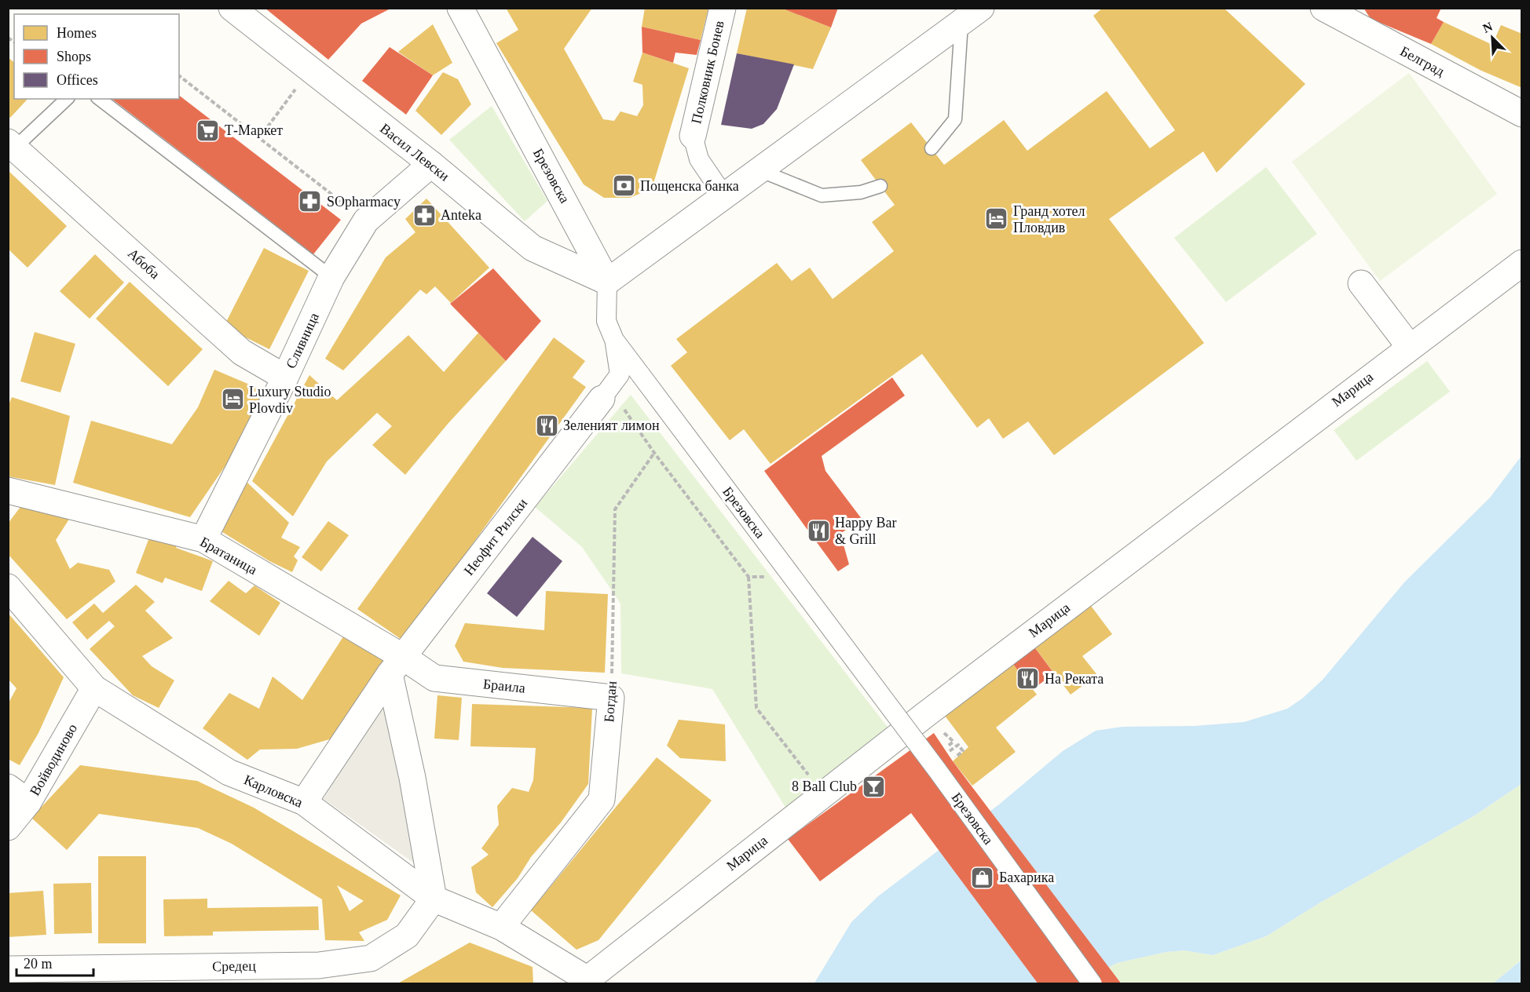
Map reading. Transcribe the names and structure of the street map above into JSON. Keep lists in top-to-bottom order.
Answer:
{
  "streets": {
    "street": [
      "Белград",
      "Полковник Бонев",
      "Васил Левски",
      "Брезовска",
      "Абоба",
      "Сливница",
      "Марица",
      "Неофит Рилски",
      "Братаница",
      "Браила",
      "Богдан",
      "Войводиново",
      "Карловска",
      "Средец"
    ]
  },
  "crossings": [
    ["Васил Левски", "Брезовска"],
    ["Васил Левски", "Сливница"],
    ["Абоба", "Сливница"],
    ["Сливница", "Братаница"],
    ["Марица", "Карловска"],
    ["Неофит Рилски", "Братаница"],
    ["Неофит Рилски", "Браила"],
    ["Неофит Рилски", "Карловска"],
    ["Братаница", "Браила"],
    ["Браила", "Богдан"],
    ["Богдан", "Карловска"],
    ["Войводиново", "Карловска"],
    ["Карловска", "Средец"]
  ],
  "places": {
    "supermarket": ["Т-Маркет"],
    "bank": ["Пощенска банка"],
    "pharmacy": ["SOpharmacy", "Anteka"],
    "hotel": ["Гранд хотел Пловдив", "Luxury Studio Plovdiv"],
    "restaurant": ["Зеленият лимон", "Happy Bar & Grill", "На Реката"],
    "bar": ["8 Ball Club"],
    "shop": ["Бахарика"]
  },
  "legend": ["Homes", "Shops", "Offices"],
  "scale_bar": "20 m",
  "north": "top left"
}
